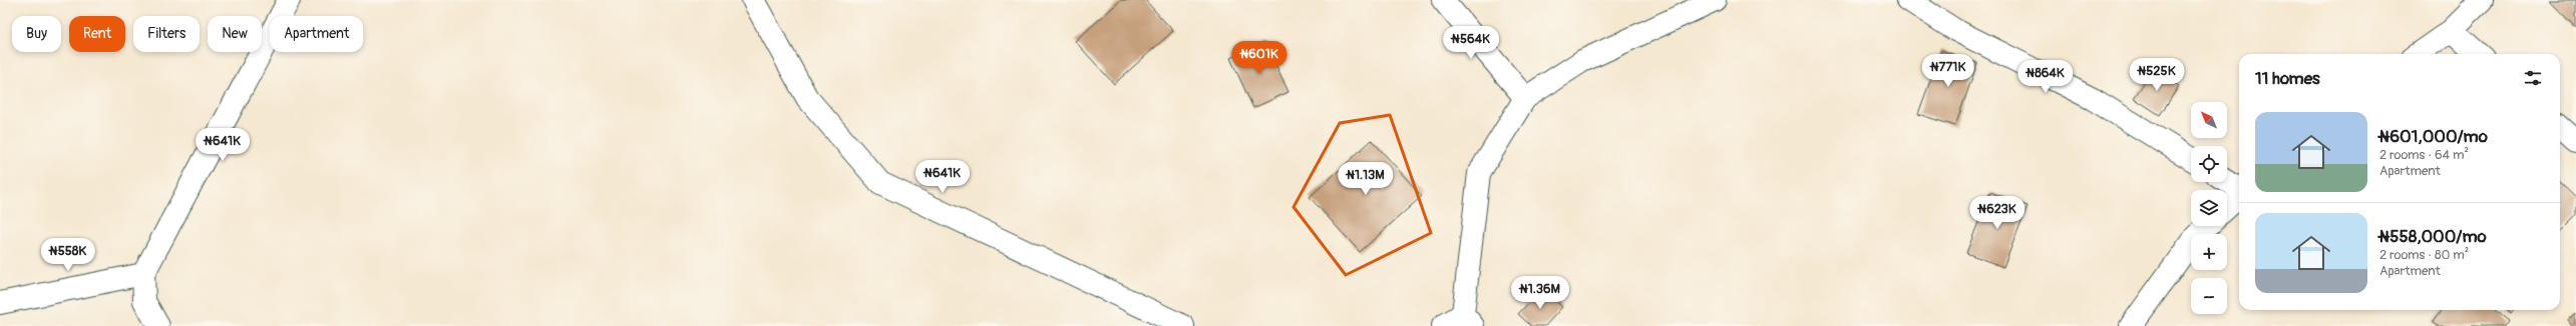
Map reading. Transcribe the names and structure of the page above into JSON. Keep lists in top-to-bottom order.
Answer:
{
  "north": "top left",
  "page": {
    "chip": [
      "Buy",
      "Rent",
      "Filters",
      "New",
      "Apartment"
    ],
    "price": [
      "₦564K",
      "₦601K",
      "₦771K",
      "₦525K",
      "₦864K",
      "₦641K",
      "₦641K",
      "₦1.13M",
      "₦623K",
      "₦558K",
      "₦1.36M"
    ],
    "heading": "11 homes",
    "map_buttons": ["+", "−"],
    "list": [
      {
        "name": "₦601,000/mo",
        "note": "2 rooms · 64 m² · Apartment"
      },
      {
        "name": "₦558,000/mo",
        "note": "2 rooms · 80 m² · Apartment"
      }
    ]
  }
}
